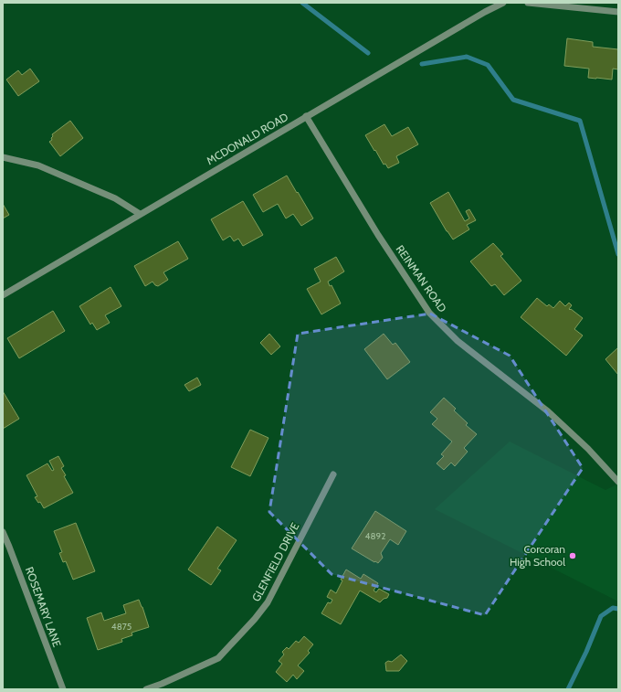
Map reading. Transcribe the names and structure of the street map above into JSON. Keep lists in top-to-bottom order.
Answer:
{
  "streets": {
    "street": [
      "MCDONALD ROAD",
      "REINMAN ROAD",
      "GLENFIELD DRIVE",
      "ROSEMARY LANE"
    ]
  },
  "crossings": [
    ["MCDONALD ROAD", "REINMAN ROAD"]
  ],
  "places": ["Corcoran High School"],
  "house_numbers": ["4892", "4875"]
}
